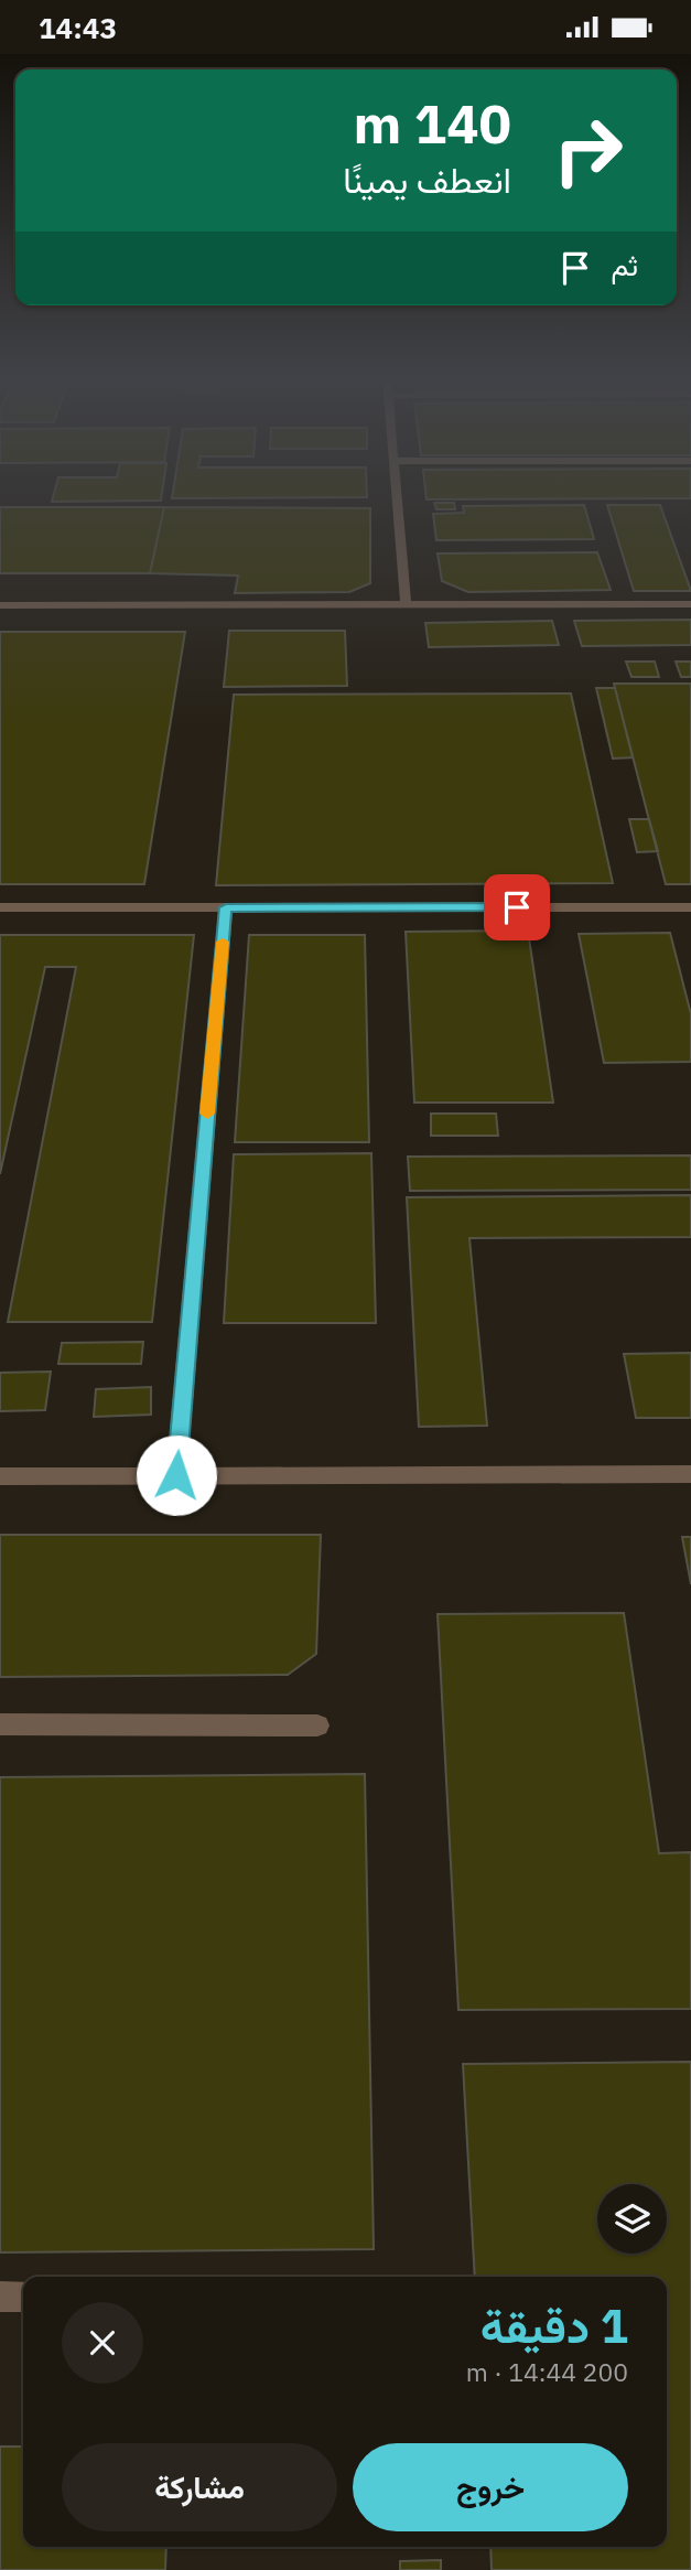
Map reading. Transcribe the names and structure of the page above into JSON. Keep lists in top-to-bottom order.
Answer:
{
  "page": {
    "status": "14:43",
    "turn": ["140 m", "انعطف يمينًا"],
    "then": "ثم",
    "heading": ["1 دقيقة", "200 m · 14:44"],
    "buttons": ["خروج", "مشاركة"]
  }
}
